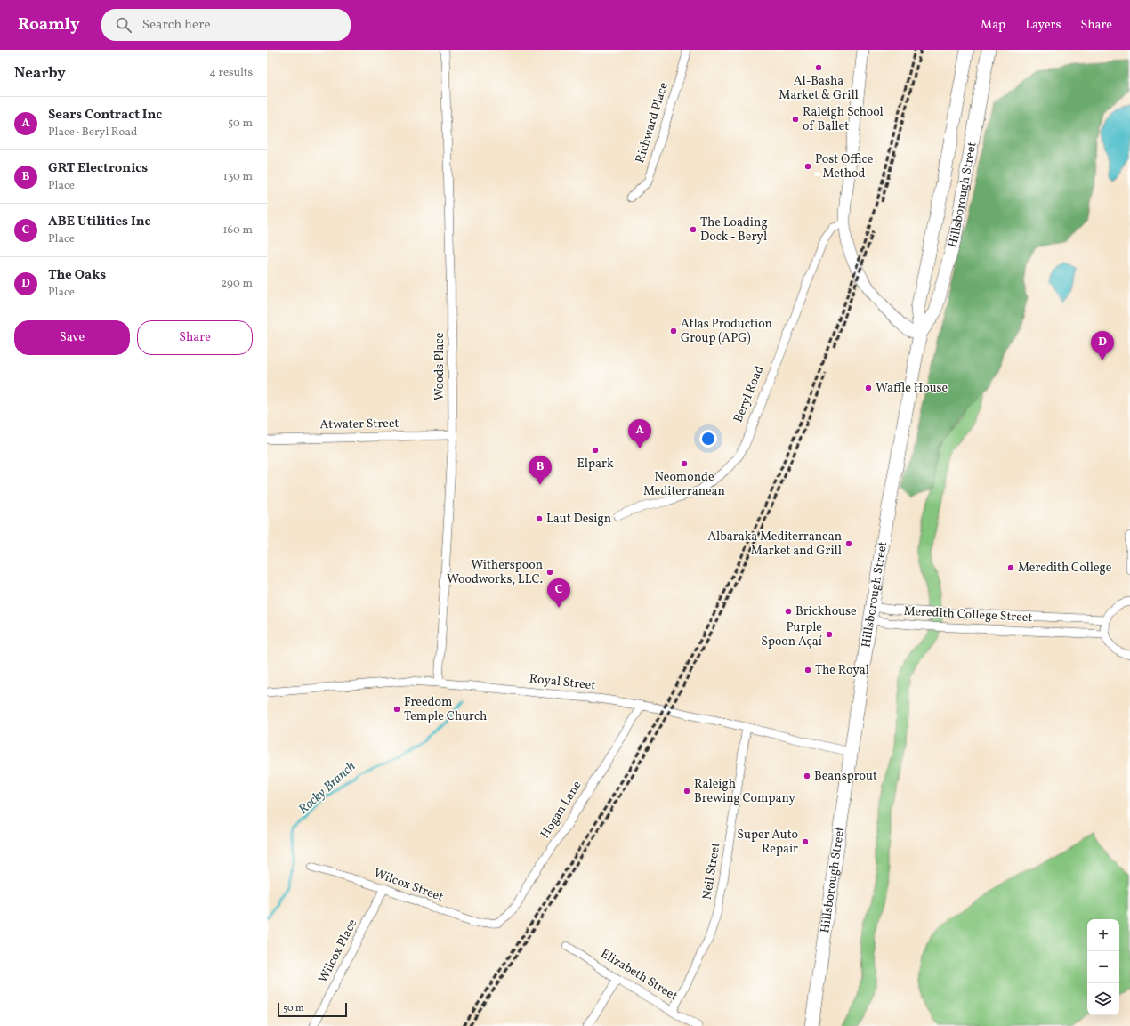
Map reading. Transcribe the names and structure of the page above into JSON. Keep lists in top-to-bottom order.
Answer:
{
  "streets": {
    "main road": ["Hillsborough Street"],
    "street": [
      "Richward Place",
      "Woods Place",
      "Beryl Road",
      "Atwater Street",
      "Meredith College Street",
      "Royal Street",
      "Hogan Lane",
      "Neil Street",
      "Wilcox Street",
      "Wilcox Place",
      "Elizabeth Street"
    ]
  },
  "crossings": [
    ["Hillsborough Street", "Meredith College Street"],
    ["Hillsborough Street", "Royal Street"],
    ["Woods Place", "Atwater Street"],
    ["Woods Place", "Royal Street"],
    ["Royal Street", "Hogan Lane"],
    ["Royal Street", "Neil Street"],
    ["Hogan Lane", "Wilcox Street"],
    ["Neil Street", "Elizabeth Street"],
    ["Wilcox Street", "Wilcox Place"]
  ],
  "water": ["Rocky Branch"],
  "places": [
    "Al-Basha Market & Grill",
    "Raleigh School of Ballet",
    "Post Office - Method",
    "The Loading Dock - Beryl",
    "Atlas Production Group (APG)",
    "Waffle House",
    "Elpark",
    "Neomonde Mediterranean",
    "Laut Design",
    "Albaraka Mediterranean Market and Grill",
    "Meredith College",
    "Witherspoon Woodworks, LLC.",
    "Brickhouse",
    "Purple Spoon Açaí",
    "The Royal",
    "Freedom Temple Church",
    "Beansprout",
    "Raleigh Brewing Company",
    "Super Auto Repair"
  ],
  "scale_bar": "50 m",
  "page": {
    "header": "Roamly",
    "search": "Search here",
    "nav": ["Map", "Layers", "Share"],
    "heading": ["Nearby", "4 results"],
    "list": [
      {
        "mark": "A",
        "name": "Sears Contract Inc",
        "note": "Place · Beryl Road",
        "value": "50 m"
      },
      {
        "mark": "B",
        "name": "GRT Electronics",
        "note": "Place",
        "value": "130 m"
      },
      {
        "mark": "C",
        "name": "ABE Utilities Inc",
        "note": "Place",
        "value": "160 m"
      },
      {
        "mark": "D",
        "name": "The Oaks",
        "note": "Place",
        "value": "290 m"
      }
    ],
    "buttons": ["Save", "Share"],
    "pins": [
      "D",
      "A",
      "B",
      "C"
    ],
    "map_buttons": ["+", "−"],
    "scale": "50 m"
  }
}
